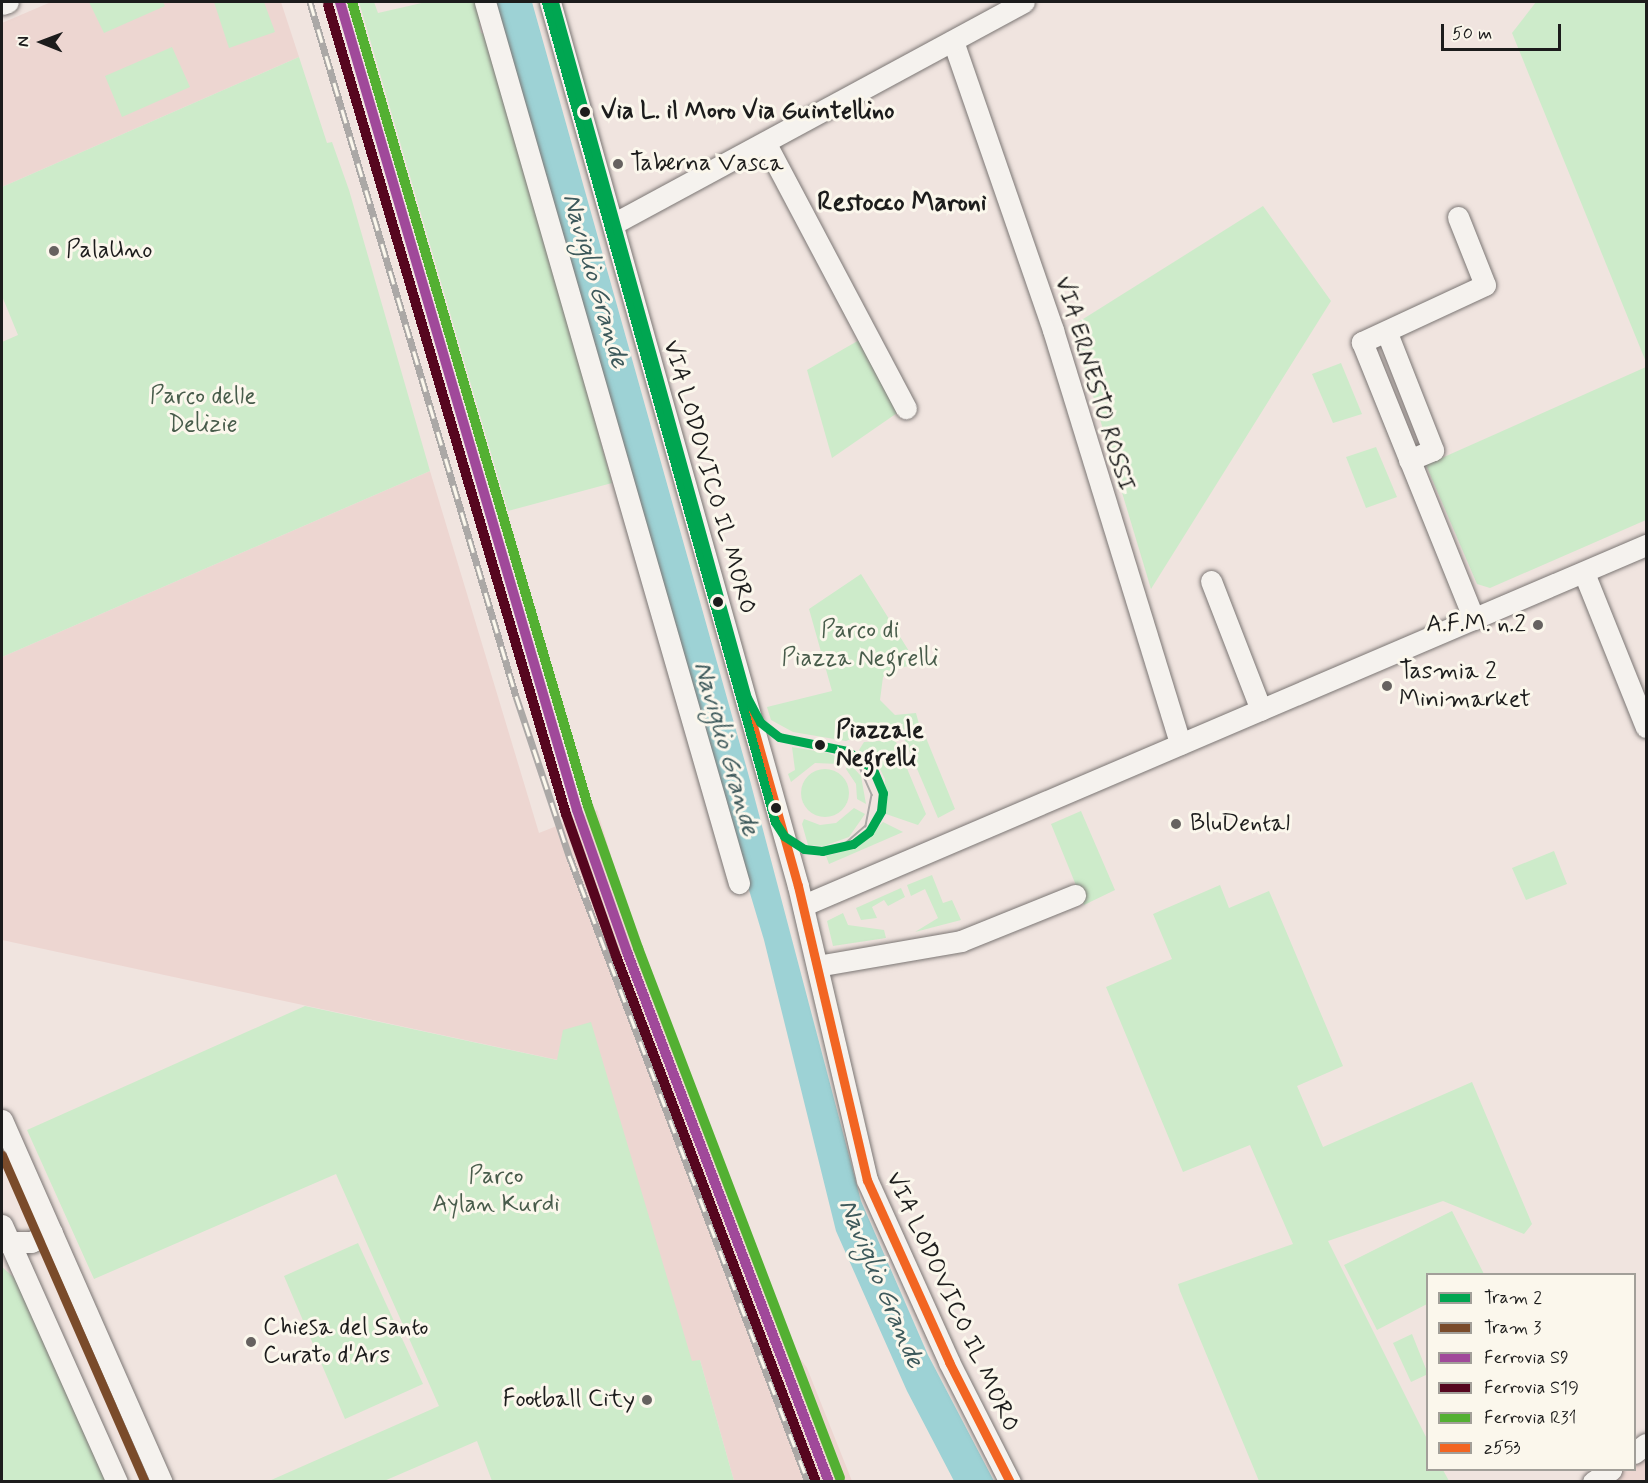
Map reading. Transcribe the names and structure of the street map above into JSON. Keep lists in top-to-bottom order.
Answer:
{
  "streets": {
    "street": ["VIA ERNESTO ROSSI", "VIA LODOVICO IL MORO"]
  },
  "districts": ["Restocco Maroni"],
  "water": ["Naviglio Grande"],
  "parks": ["Parco delle Delizie", "Parco di Piazza Negrelli", "Parco Aylan Kurdi"],
  "places": [
    "Via L. il Moro Via Guintellino",
    "Taberna Vasca",
    "PalaUno",
    "A.F.M. n.2",
    "Tasmia 2 Minimarket",
    "Piazzale Negrelli",
    "BluDental",
    "Chiesa del Santo Curato d'Ars",
    "Football City"
  ],
  "lines": [
    "tram line 2",
    "rail line S9",
    "rail line R31",
    "transit line z553",
    "rail line S19",
    "tram line 3"
  ],
  "legend": [
    "Tram 2",
    "Tram 3",
    "Ferrovia S9",
    "Ferrovia S19",
    "Ferrovia R31",
    "z553"
  ],
  "scale_bar": "50 m",
  "north": "left"
}
